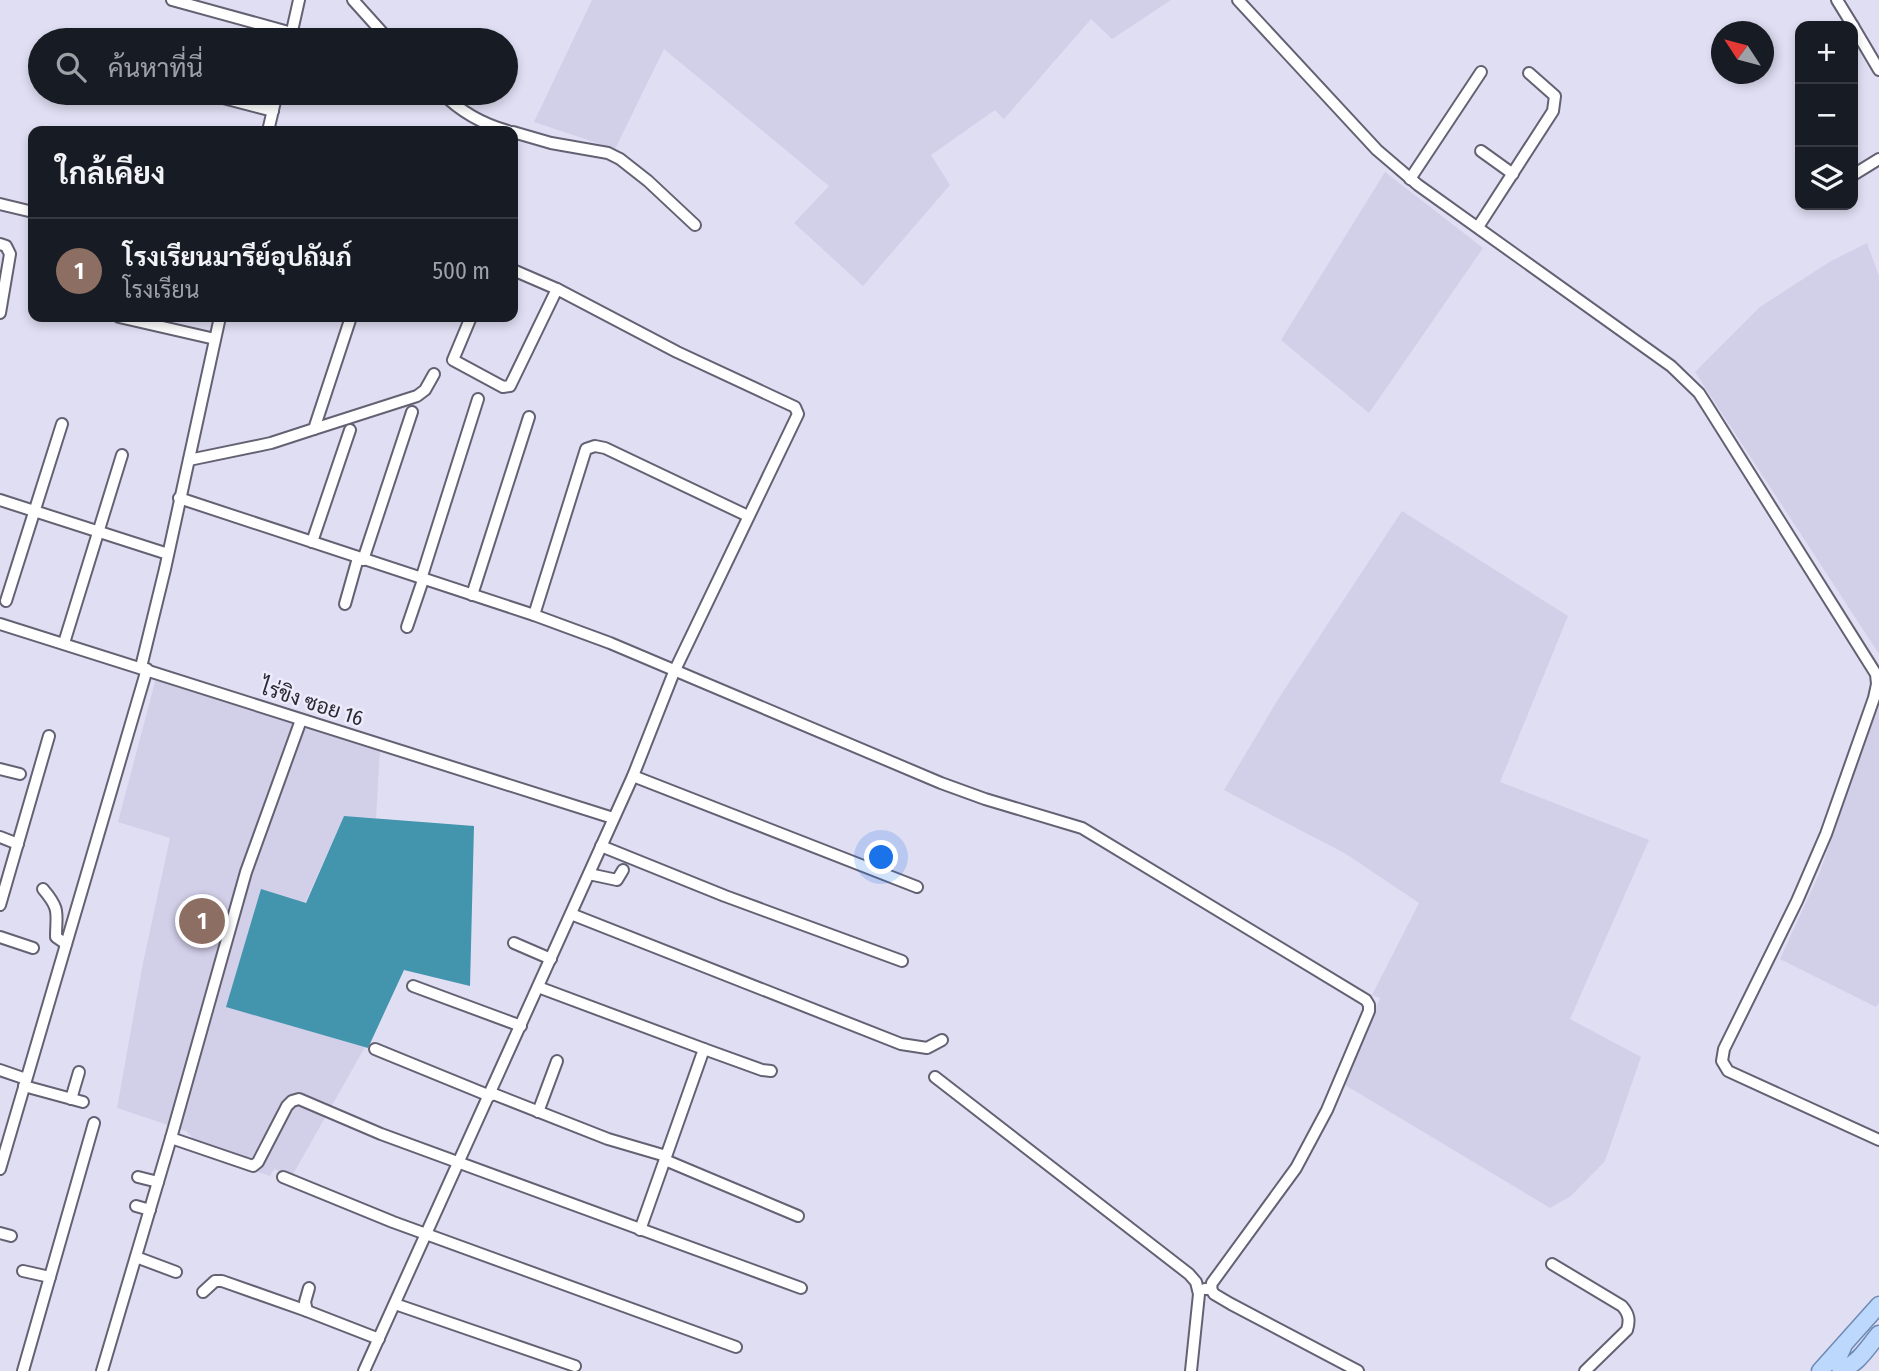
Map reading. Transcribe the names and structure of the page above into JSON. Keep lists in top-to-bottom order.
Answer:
{
  "streets": {
    "street": ["ไร่ขิง ซอย 16"]
  },
  "north": "top left",
  "page": {
    "map_buttons": ["+", "−"],
    "search": "ค้นหาที่นี่",
    "heading": "ใกล้เคียง",
    "list": [
      {
        "mark": "1",
        "name": "โรงเรียนมารีย์อุปถัมภ์",
        "note": "โรงเรียน",
        "value": "500 m"
      }
    ],
    "pins": "1"
  }
}
